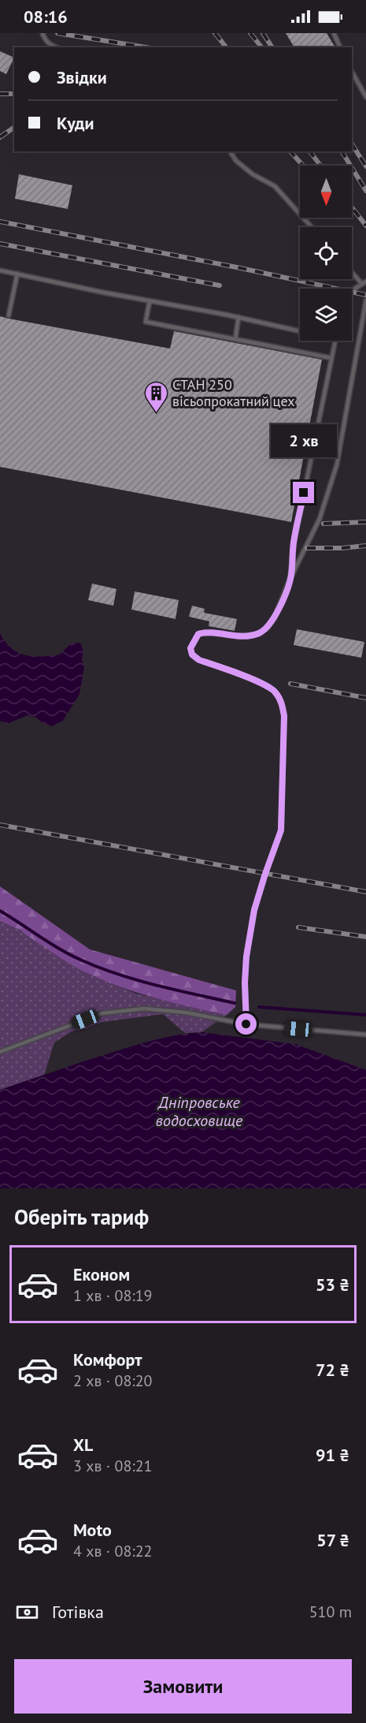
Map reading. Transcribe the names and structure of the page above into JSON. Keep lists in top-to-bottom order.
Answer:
{
  "water": ["Дніпровське водосховище"],
  "places": {
    "building": ["СТАН 250 вісьопрокатний цех"]
  },
  "north": "bottom",
  "page": {
    "status": "08:16",
    "banner": ["Звідки", "Куди"],
    "bubble": "2 хв",
    "heading": "Оберіть тариф",
    "list": [
      {
        "name": "Економ",
        "note": "1 хв · 08:19",
        "value": "53 ₴"
      },
      {
        "name": "Комфорт",
        "note": "2 хв · 08:20",
        "value": "72 ₴"
      },
      {
        "name": "XL",
        "note": "3 хв · 08:21",
        "value": "91 ₴"
      },
      {
        "name": "Moto",
        "note": "4 хв · 08:22",
        "value": "57 ₴"
      }
    ],
    "pay": ["Готівка", "510 m"],
    "buttons": "Замовити"
  }
}
